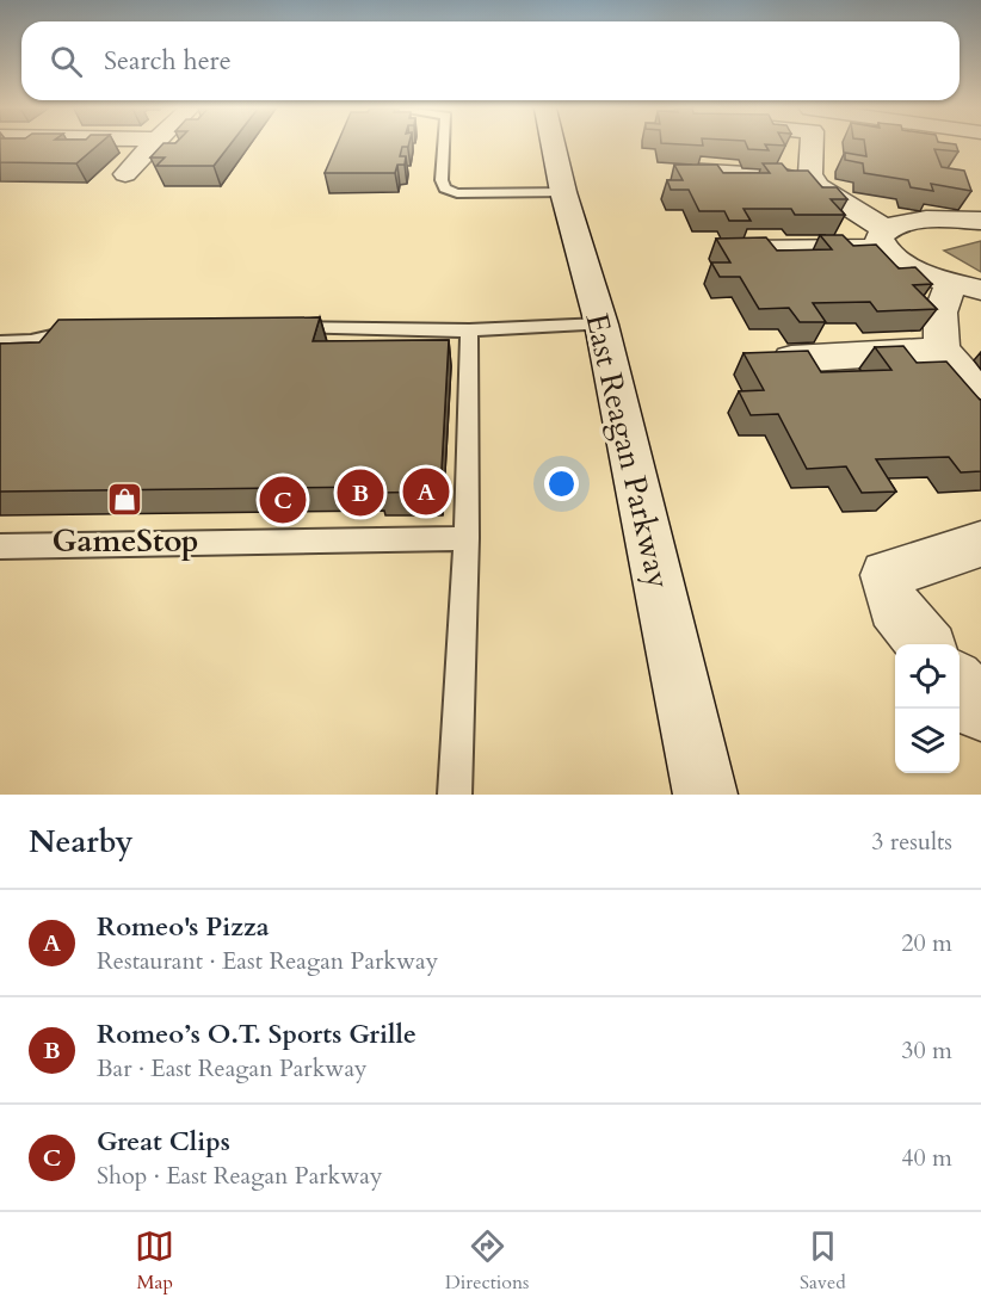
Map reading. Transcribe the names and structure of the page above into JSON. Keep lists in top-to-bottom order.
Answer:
{
  "streets": {
    "street": ["East Reagan Parkway"]
  },
  "places": {
    "shop": ["GameStop"]
  },
  "page": {
    "search": "Search here",
    "pins": ["A", "B", "C"],
    "heading": ["Nearby", "3 results"],
    "list": [
      {
        "mark": "A",
        "name": "Romeo's Pizza",
        "note": "Restaurant · East Reagan Parkway",
        "value": "20 m"
      },
      {
        "mark": "B",
        "name": "Romeo’s O.T. Sports Grille",
        "note": "Bar · East Reagan Parkway",
        "value": "30 m"
      },
      {
        "mark": "C",
        "name": "Great Clips",
        "note": "Shop · East Reagan Parkway",
        "value": "40 m"
      }
    ],
    "nav": ["Map", "Directions", "Saved"]
  }
}
